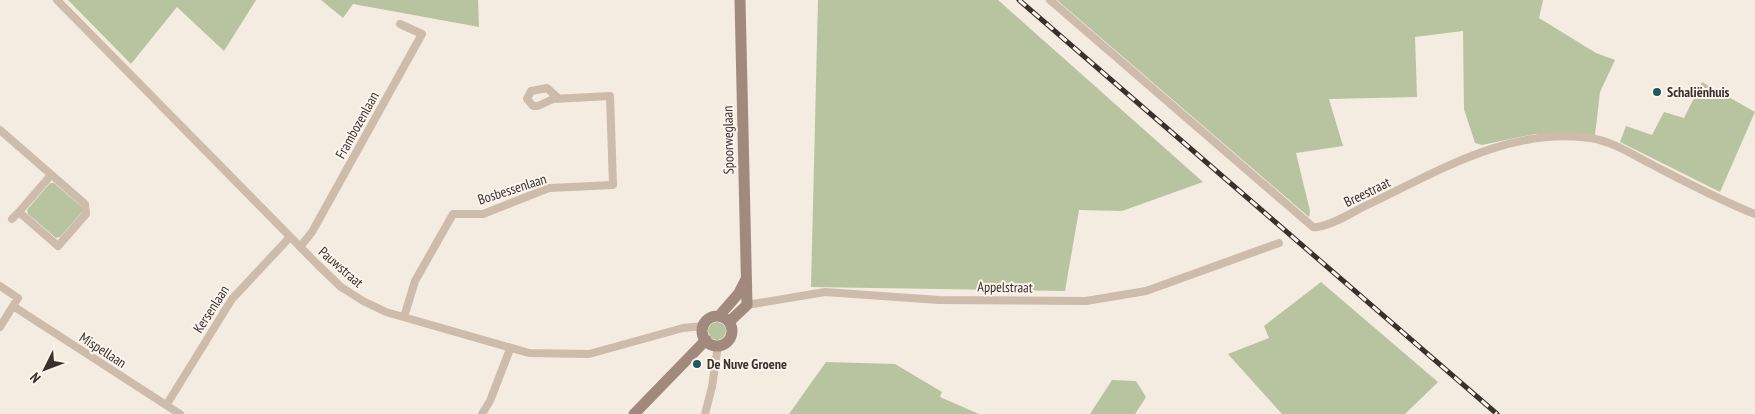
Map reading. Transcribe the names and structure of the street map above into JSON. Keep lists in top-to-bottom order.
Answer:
{
  "streets": {
    "street": [
      "Frambozenlaan",
      "Spoorweglaan",
      "Bosbessenlaan",
      "Breestraat",
      "Pauwstraat",
      "Appelstraat",
      "Kersenlaan",
      "Mispellaan"
    ]
  },
  "crossings": [
    ["Frambozenlaan", "Pauwstraat"],
    ["Spoorweglaan", "Appelstraat"],
    ["Bosbessenlaan", "Pauwstraat"],
    ["Pauwstraat", "Kersenlaan"],
    ["Kersenlaan", "Mispellaan"]
  ],
  "places": ["Schaliënhuis", "De Nuve Groene"],
  "north": "bottom left"
}
